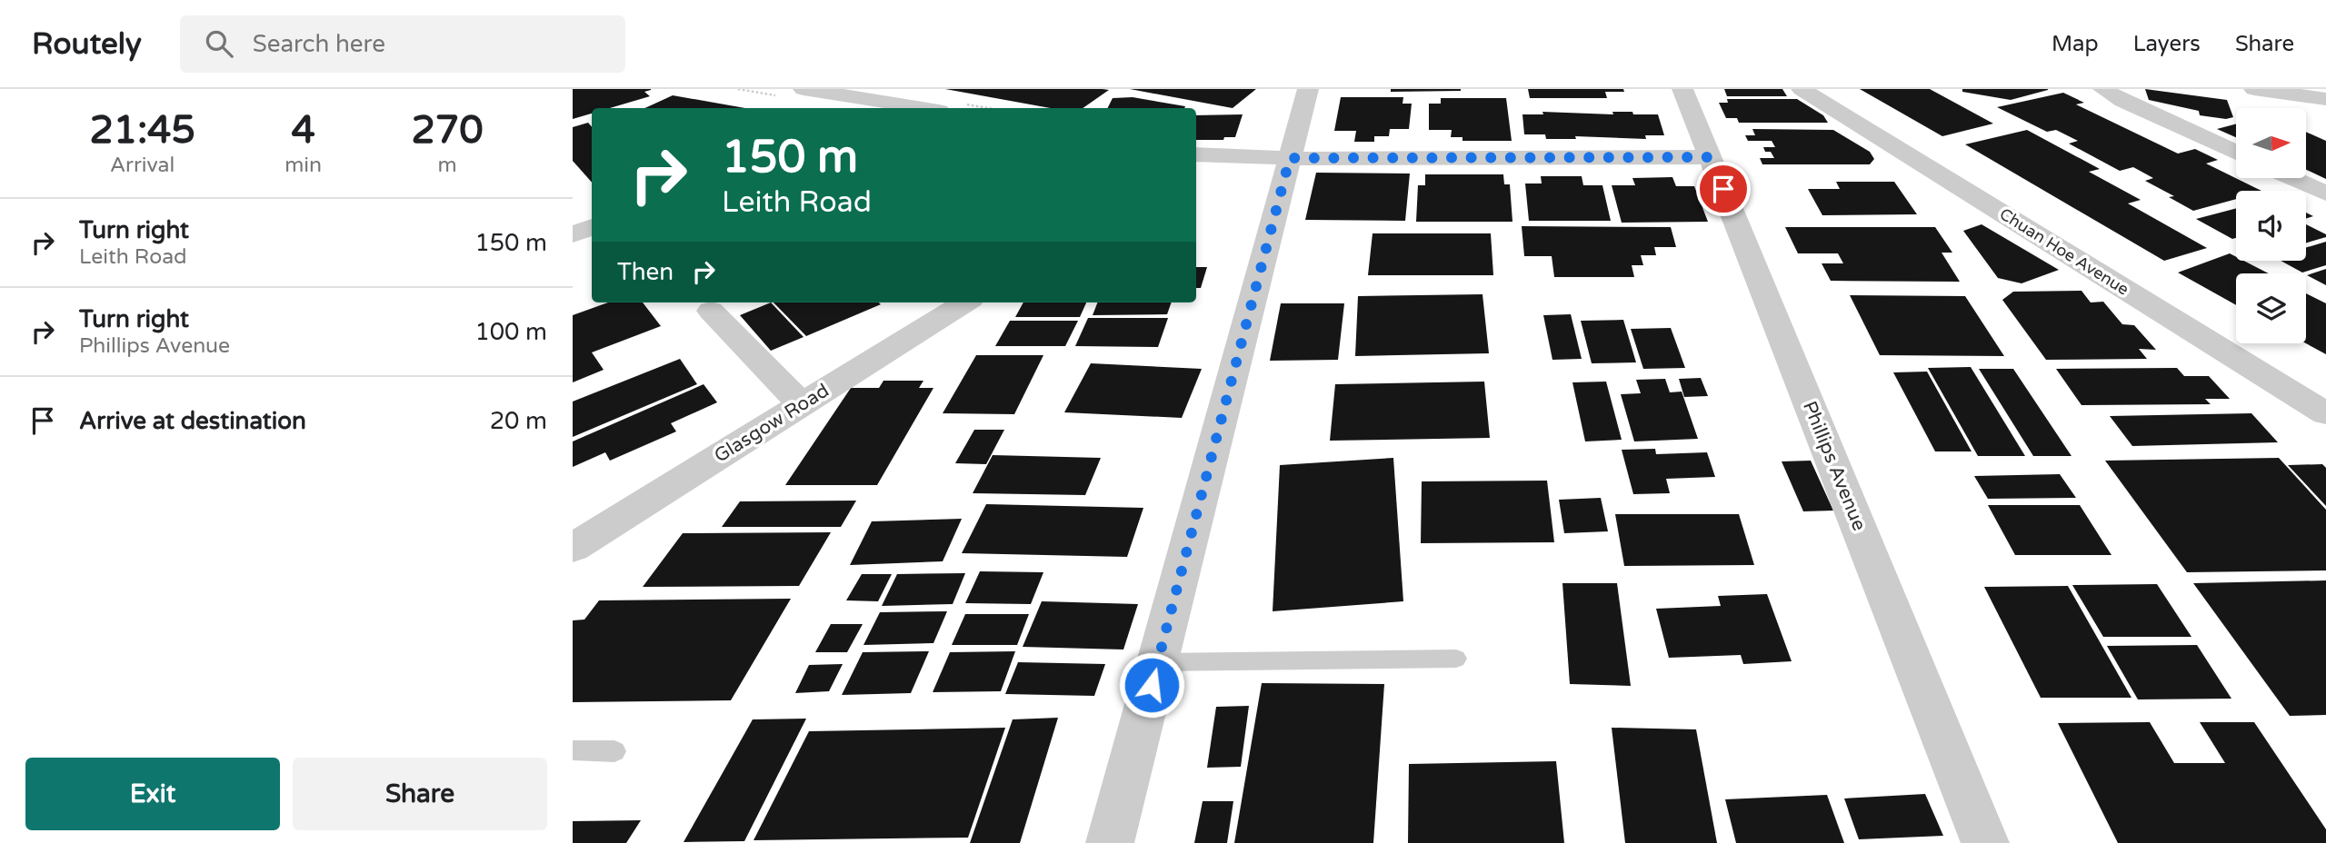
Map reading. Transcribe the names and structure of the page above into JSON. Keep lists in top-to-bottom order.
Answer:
{
  "streets": {
    "street": ["Chuan Hoe Avenue", "Glasgow Road", "Phillips Avenue"]
  },
  "north": "right",
  "page": {
    "header": "Routely",
    "search": "Search here",
    "nav": ["Map", "Layers", "Share"],
    "eta": [
      "21:45",
      "Arrival",
      "4",
      "min",
      "270",
      "m"
    ],
    "turn": ["150 m", "Leith Road"],
    "list": [
      {
        "name": "Turn right",
        "note": "Leith Road",
        "value": "150 m"
      },
      {
        "name": "Turn right",
        "note": "Phillips Avenue",
        "value": "100 m"
      },
      {
        "name": "Arrive at destination",
        "value": "20 m"
      }
    ],
    "then": "Then",
    "buttons": ["Exit", "Share"]
  }
}
